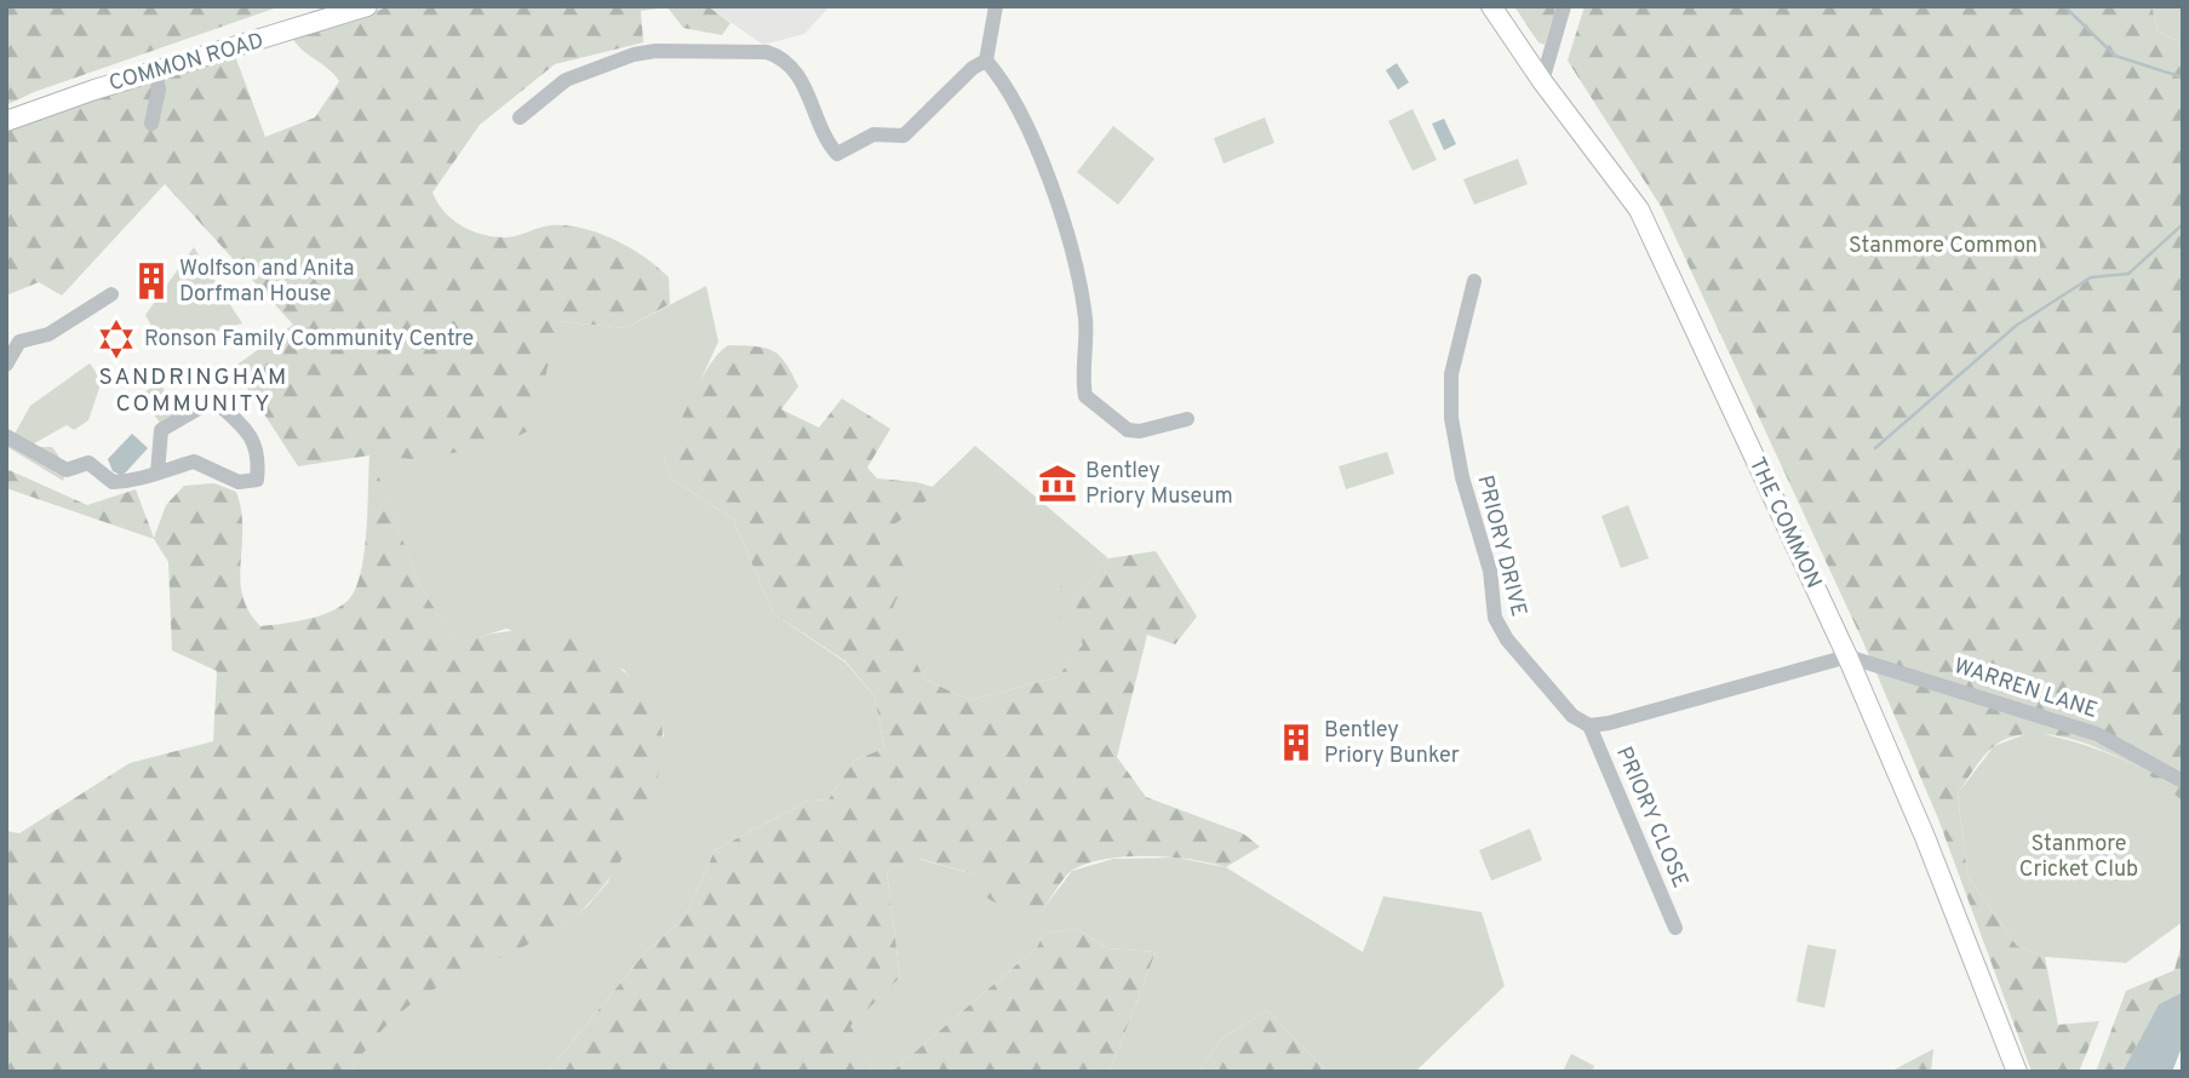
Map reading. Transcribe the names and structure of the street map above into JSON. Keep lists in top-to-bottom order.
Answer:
{
  "streets": {
    "main road": ["COMMON ROAD", "THE COMMON"],
    "street": ["PRIORY DRIVE", "WARREN LANE", "PRIORY CLOSE"]
  },
  "crossings": [
    ["THE COMMON", "WARREN LANE"],
    ["PRIORY DRIVE", "PRIORY CLOSE"]
  ],
  "districts": ["SANDRINGHAM COMMUNITY"],
  "parks": ["Stanmore Common", "Stanmore Cricket Club"],
  "places": {
    "building": ["Wolfson and Anita Dorfman House", "Bentley Priory Bunker"],
    "synagogue": ["Ronson Family Community Centre"],
    "museum": ["Bentley Priory Museum"]
  }
}
